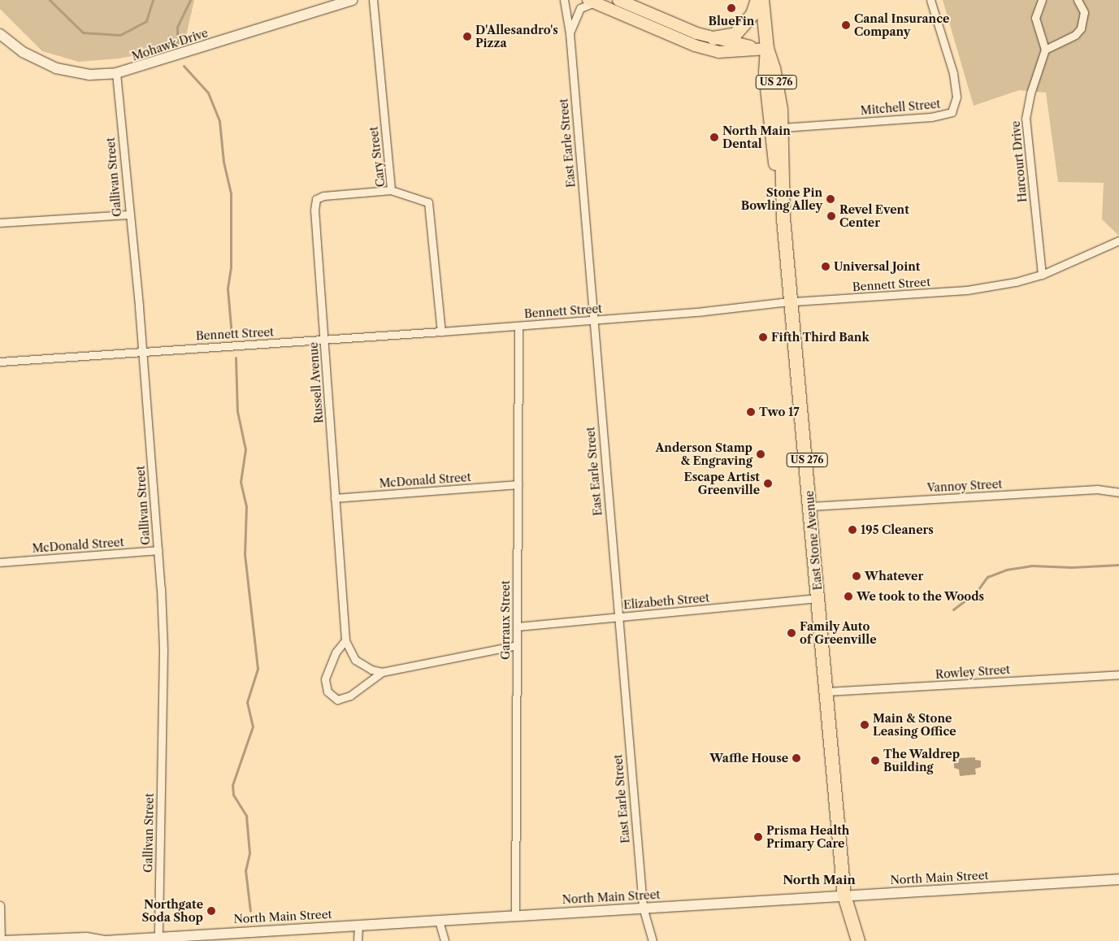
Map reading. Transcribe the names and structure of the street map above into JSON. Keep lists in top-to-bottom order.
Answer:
{
  "streets": {
    "highway": ["US 276", "East Stone Avenue"],
    "street": [
      "Mohawk Drive",
      "Mitchell Street",
      "East Earle Street",
      "Cary Street",
      "Harcourt Drive",
      "Gallivan Street",
      "Bennett Street",
      "Russell Avenue",
      "McDonald Street",
      "Vannoy Street",
      "Elizabeth Street",
      "Garraux Street",
      "Rowley Street",
      "North Main Street"
    ]
  },
  "crossings": [
    ["Mohawk Drive", "Gallivan Street"],
    ["US 276", "East Stone Avenue"],
    ["US 276", "North Main Street"],
    ["Mitchell Street", "East Stone Avenue"],
    ["East Earle Street", "Bennett Street"],
    ["East Earle Street", "Elizabeth Street"],
    ["East Earle Street", "North Main Street"],
    ["Cary Street", "Bennett Street"],
    ["Cary Street", "Russell Avenue"],
    ["Harcourt Drive", "Bennett Street"],
    ["Gallivan Street", "Bennett Street"],
    ["Gallivan Street", "McDonald Street"],
    ["Gallivan Street", "North Main Street"],
    ["Bennett Street", "Russell Avenue"],
    ["Bennett Street", "East Stone Avenue"],
    ["Bennett Street", "Garraux Street"],
    ["Russell Avenue", "McDonald Street"],
    ["McDonald Street", "Garraux Street"],
    ["Vannoy Street", "East Stone Avenue"],
    ["East Stone Avenue", "Elizabeth Street"],
    ["East Stone Avenue", "Rowley Street"],
    ["East Stone Avenue", "North Main Street"],
    ["Elizabeth Street", "Garraux Street"],
    ["Garraux Street", "North Main Street"]
  ],
  "districts": ["North Main"],
  "places": [
    "BlueFin",
    "Canal Insurance Company",
    "D'Allesandro's Pizza",
    "North Main Dental",
    "Stone Pin Bowling Alley",
    "Revel Event Center",
    "Universal Joint",
    "Fifth Third Bank",
    "Two 17",
    "Anderson Stamp & Engraving",
    "Escape Artist Greenville",
    "195 Cleaners",
    "Whatever",
    "We took to the Woods",
    "Family Auto of Greenville",
    "Main & Stone Leasing Office",
    "Waffle House",
    "The Waldrep Building",
    "Prisma Health Primary Care",
    "Northgate Soda Shop"
  ]
}
